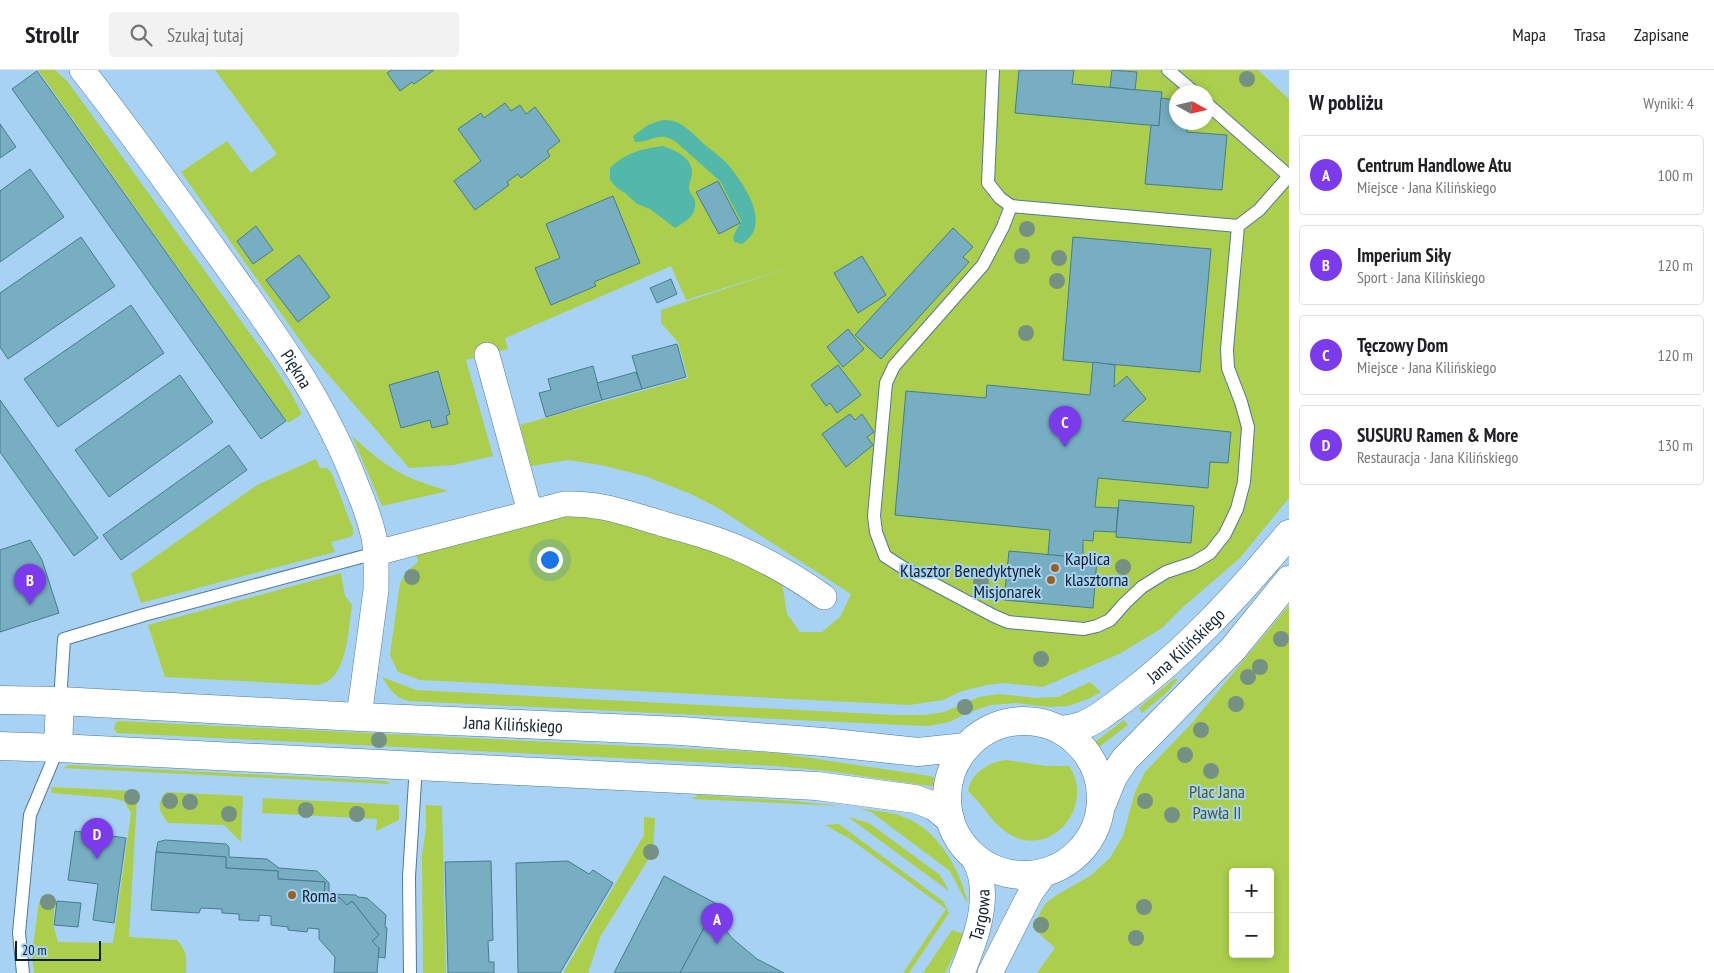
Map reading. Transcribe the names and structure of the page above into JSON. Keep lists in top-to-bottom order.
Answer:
{
  "streets": {
    "street": ["Piękna", "Jana Kilińskiego", "Targowa"]
  },
  "crossings": [
    ["Piękna", "Jana Kilińskiego"],
    ["Jana Kilińskiego", "Targowa"]
  ],
  "parks": ["Plac Jana Pawła II"],
  "places": ["Kaplica klasztorna", "Klasztor Benedyktynek Misjonarek", "Roma"],
  "scale_bar": "20 m",
  "north": "right",
  "page": {
    "header": "Strollr",
    "search": "Szukaj tutaj",
    "nav": ["Mapa", "Trasa", "Zapisane"],
    "heading": ["W pobliżu", "Wyniki: 4"],
    "list": [
      {
        "mark": "A",
        "name": "Centrum Handlowe Atu",
        "note": "Miejsce · Jana Kilińskiego",
        "value": "100 m"
      },
      {
        "mark": "B",
        "name": "Imperium Siły",
        "note": "Sport · Jana Kilińskiego",
        "value": "120 m"
      },
      {
        "mark": "C",
        "name": "Tęczowy Dom",
        "note": "Miejsce · Jana Kilińskiego",
        "value": "120 m"
      },
      {
        "mark": "D",
        "name": "SUSURU Ramen & More",
        "note": "Restauracja · Jana Kilińskiego",
        "value": "130 m"
      }
    ],
    "pins": [
      "C",
      "B",
      "D",
      "A"
    ],
    "map_buttons": ["+", "−"],
    "scale": "20 m"
  }
}
